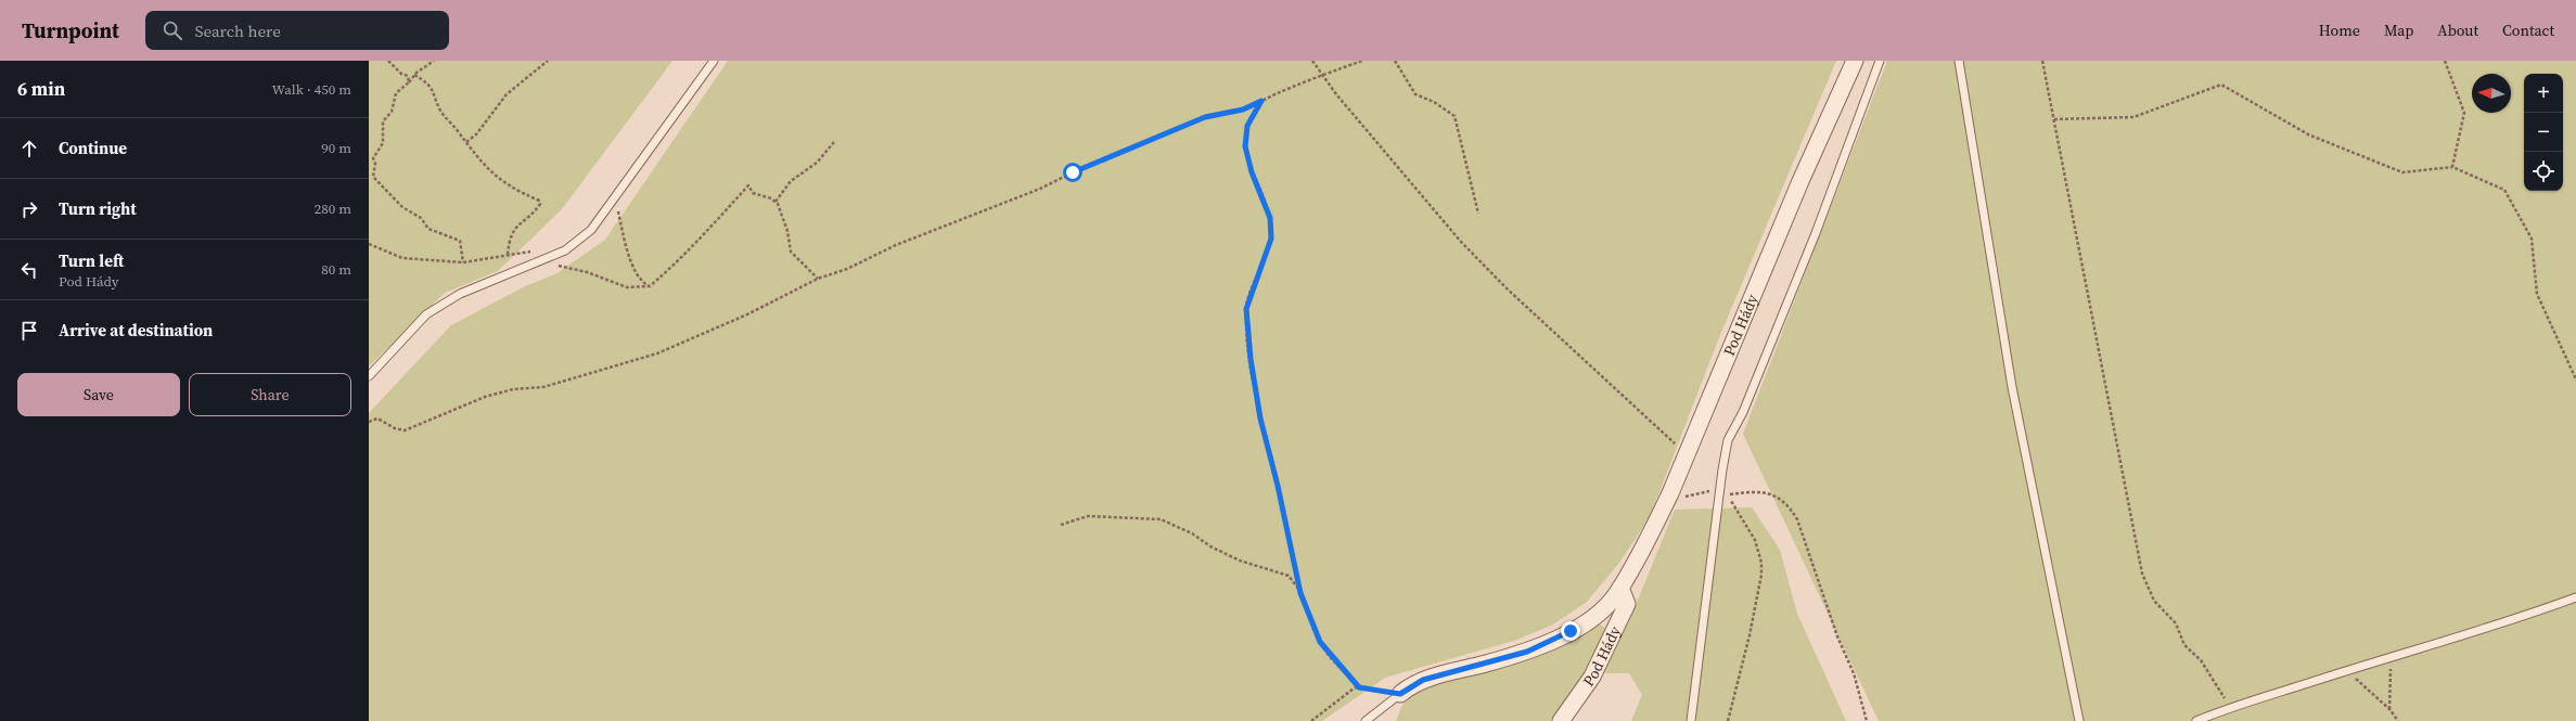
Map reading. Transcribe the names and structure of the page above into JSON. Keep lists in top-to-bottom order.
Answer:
{
  "streets": {
    "street": ["Pod Hády"]
  },
  "north": "left",
  "page": {
    "header": "Turnpoint",
    "search": "Search here",
    "nav": [
      "Home",
      "Map",
      "About",
      "Contact"
    ],
    "heading": ["6 min", "Walk · 450 m"],
    "map_buttons": ["+", "−"],
    "list": [
      ["Continue", "90 m"],
      ["Turn right", "280 m"],
      ["Turn left", "Pod Hády", "80 m"],
      "Arrive at destination"
    ],
    "buttons": ["Save", "Share"]
  }
}
